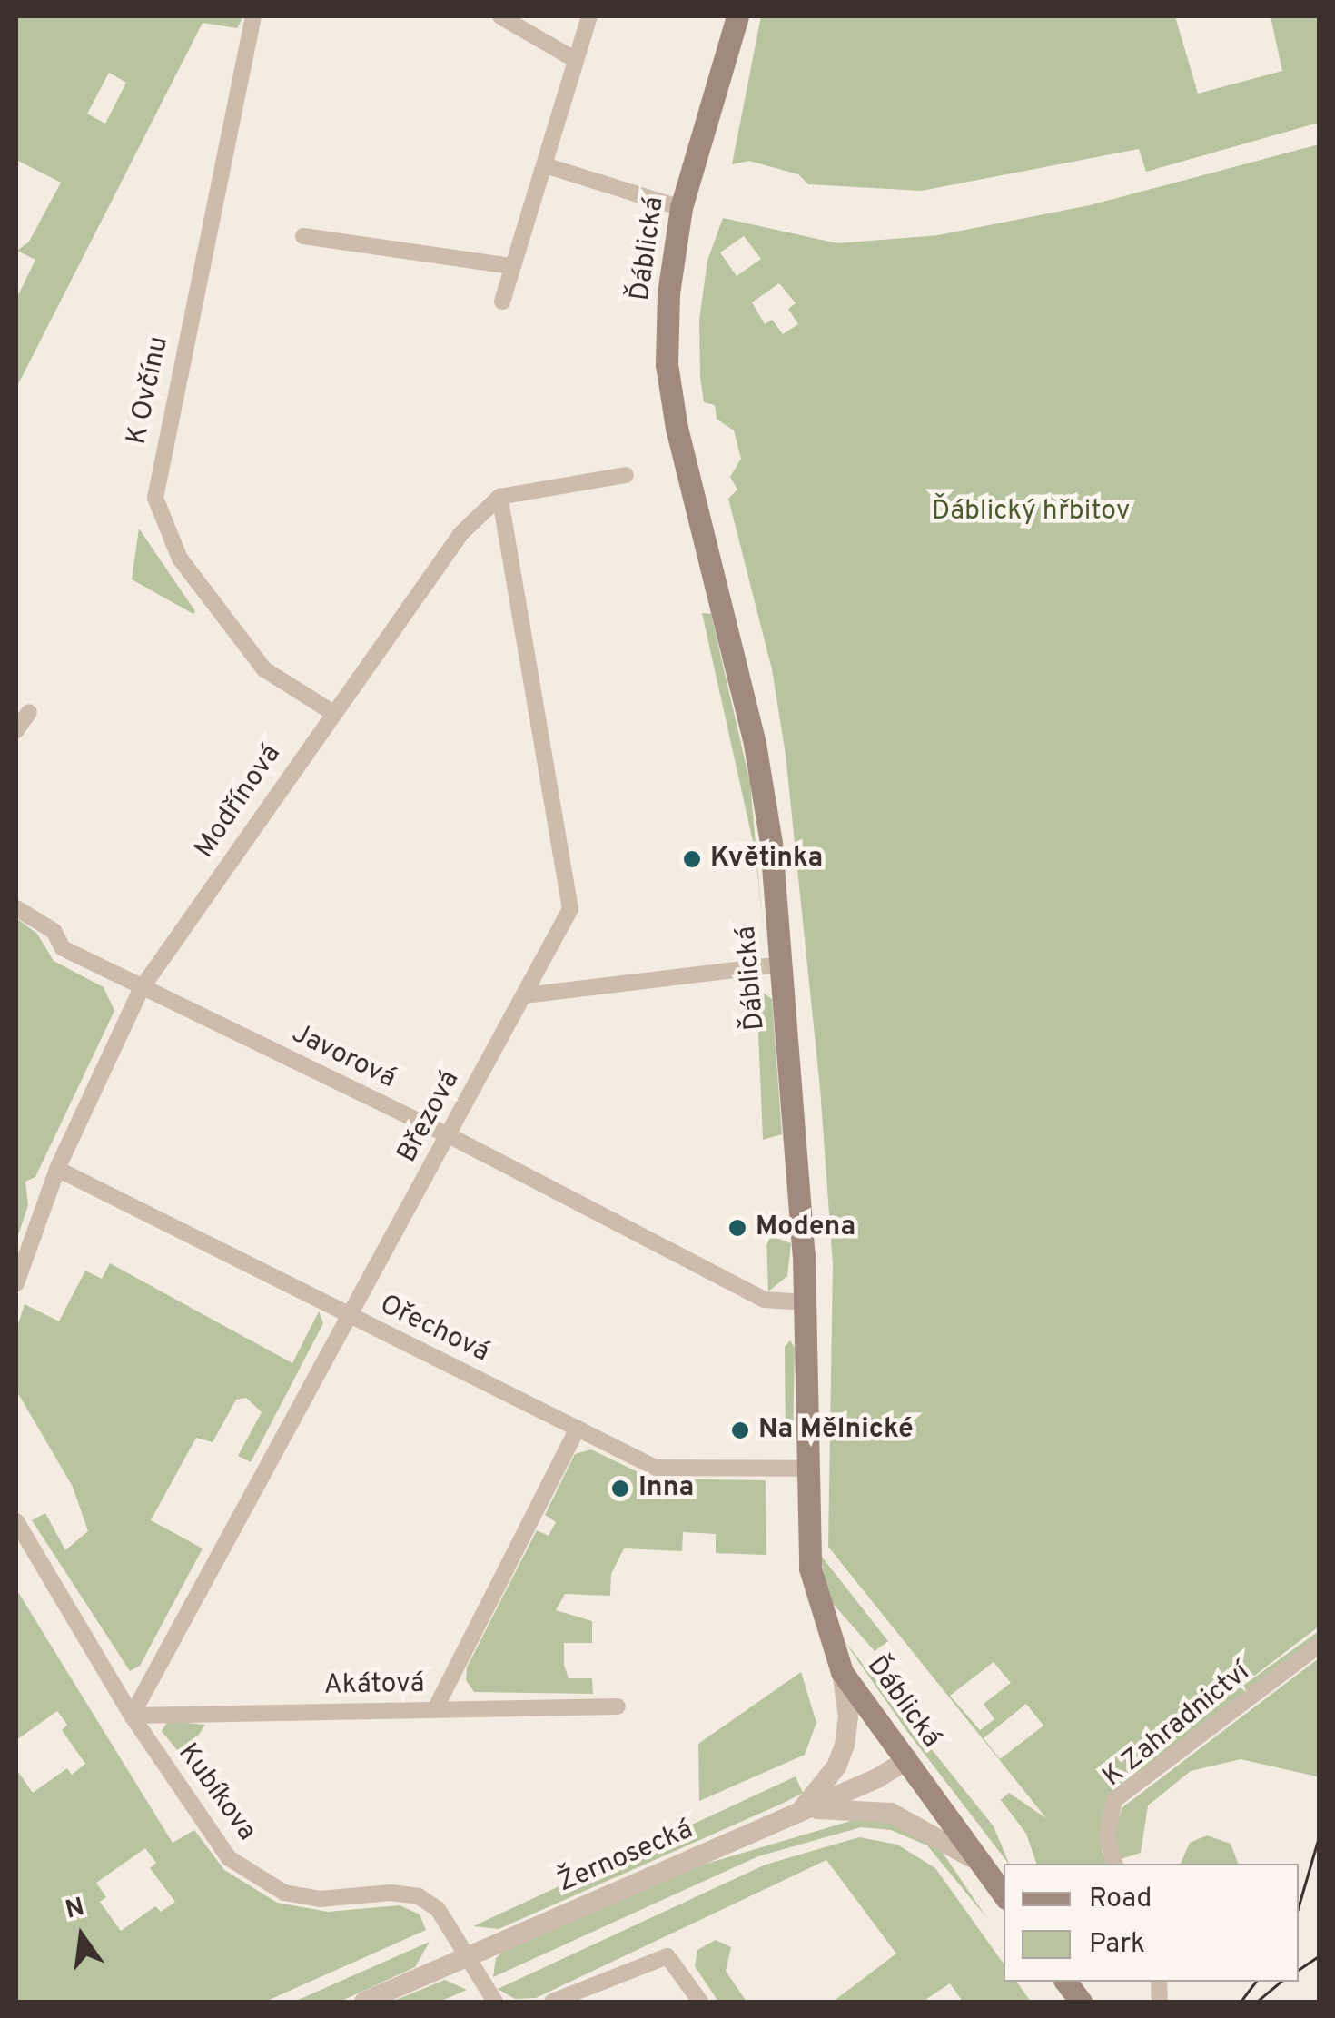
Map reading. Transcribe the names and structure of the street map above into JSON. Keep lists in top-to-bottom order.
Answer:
{
  "streets": {
    "main road": ["Ďáblická"],
    "street": [
      "K Ovčínu",
      "Modřínová",
      "Javorová",
      "Březová",
      "Ořechová",
      "Akátová",
      "K Zahradnictví",
      "Kubíkova",
      "Žernosecká"
    ]
  },
  "crossings": [
    ["Ďáblická", "Javorová"],
    ["Ďáblická", "Ořechová"],
    ["Ďáblická", "Žernosecká"],
    ["K Ovčínu", "Modřínová"],
    ["Modřínová", "Javorová"],
    ["Modřínová", "Březová"],
    ["Modřínová", "Ořechová"],
    ["Javorová", "Březová"],
    ["Březová", "Ořechová"],
    ["Březová", "Akátová"],
    ["Březová", "Kubíkova"],
    ["Akátová", "Kubíkova"],
    ["Kubíkova", "Žernosecká"]
  ],
  "parks": ["Ďáblický hřbitov"],
  "places": [
    "Květinka",
    "Modena",
    "Na Mělnické",
    "Inna"
  ],
  "legend": ["Road", "Park"],
  "north": "top"
}
